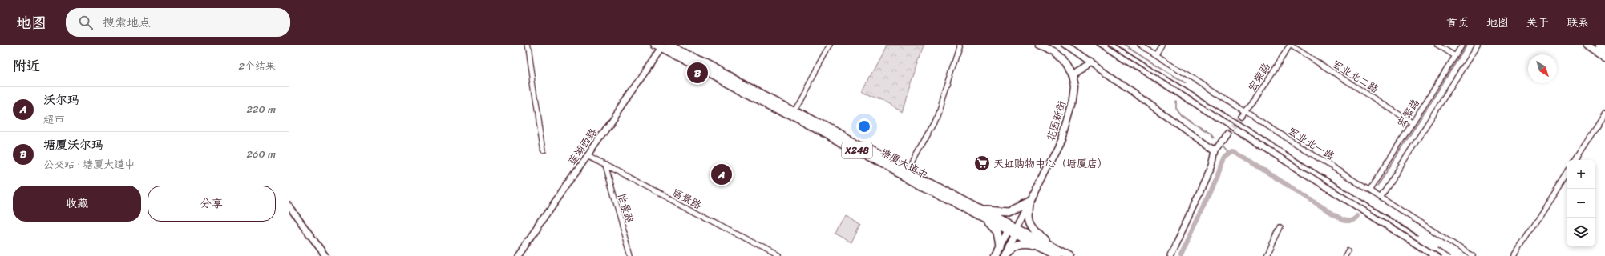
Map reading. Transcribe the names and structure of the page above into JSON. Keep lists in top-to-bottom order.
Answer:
{
  "streets": {
    "main road": ["花园新街", "X248", "塘厦大道中"],
    "street": [
      "宏业北二路",
      "宏荣路",
      "宏繁路",
      "宏业北一路",
      "莲湖西路",
      "丽景路",
      "怡景路"
    ]
  },
  "crossings": [
    ["宏业北二路", "宏荣路"],
    ["宏业北二路", "宏繁路"],
    ["宏荣路", "宏业北一路"],
    ["宏繁路", "宏业北一路"],
    ["花园新街", "塘厦大道中"],
    ["莲湖西路", "塘厦大道中"],
    ["莲湖西路", "丽景路"],
    ["丽景路", "怡景路"]
  ],
  "places": {
    "supermarket": ["天虹购物中心（塘厦店）"]
  },
  "north": "bottom right",
  "page": {
    "header": "地图",
    "search": "搜索地点",
    "nav": [
      "首页",
      "地图",
      "关于",
      "联系"
    ],
    "heading": ["附近", "2个结果"],
    "pins": ["B", "A"],
    "list": [
      {
        "mark": "A",
        "name": "沃尔玛",
        "note": "超市",
        "value": "220 m"
      },
      {
        "mark": "B",
        "name": "塘厦沃尔玛",
        "note": "公交站 · 塘厦大道中",
        "value": "260 m"
      }
    ],
    "map_buttons": ["+", "−"],
    "buttons": ["收藏", "分享"]
  }
}
